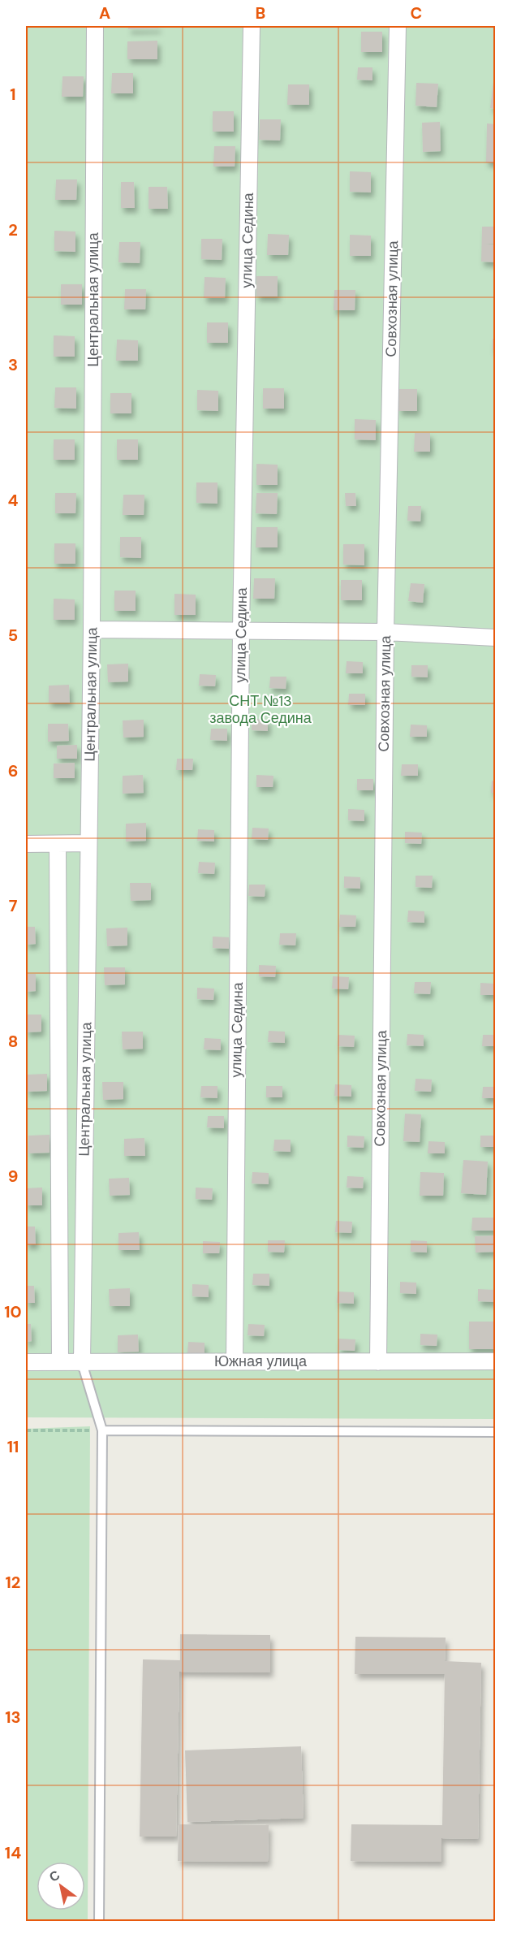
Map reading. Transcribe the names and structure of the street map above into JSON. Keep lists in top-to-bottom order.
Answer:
{
  "streets": {
    "street": [
      "улица Седина",
      "Совхозная улица",
      "Центральная улица",
      "Южная улица"
    ]
  },
  "crossings": [
    ["улица Седина", "Южная улица"],
    ["Совхозная улица", "Южная улица"],
    ["Центральная улица", "Южная улица"]
  ],
  "parks": ["СНТ №13 завода Седина"],
  "north": "top left",
  "grid": {
    "columns": ["A", "B", "C"],
    "rows": [
      "1",
      "2",
      "3",
      "4",
      "5",
      "6",
      "7",
      "8",
      "9",
      "10",
      "11",
      "12",
      "13",
      "14"
    ]
  }
}
